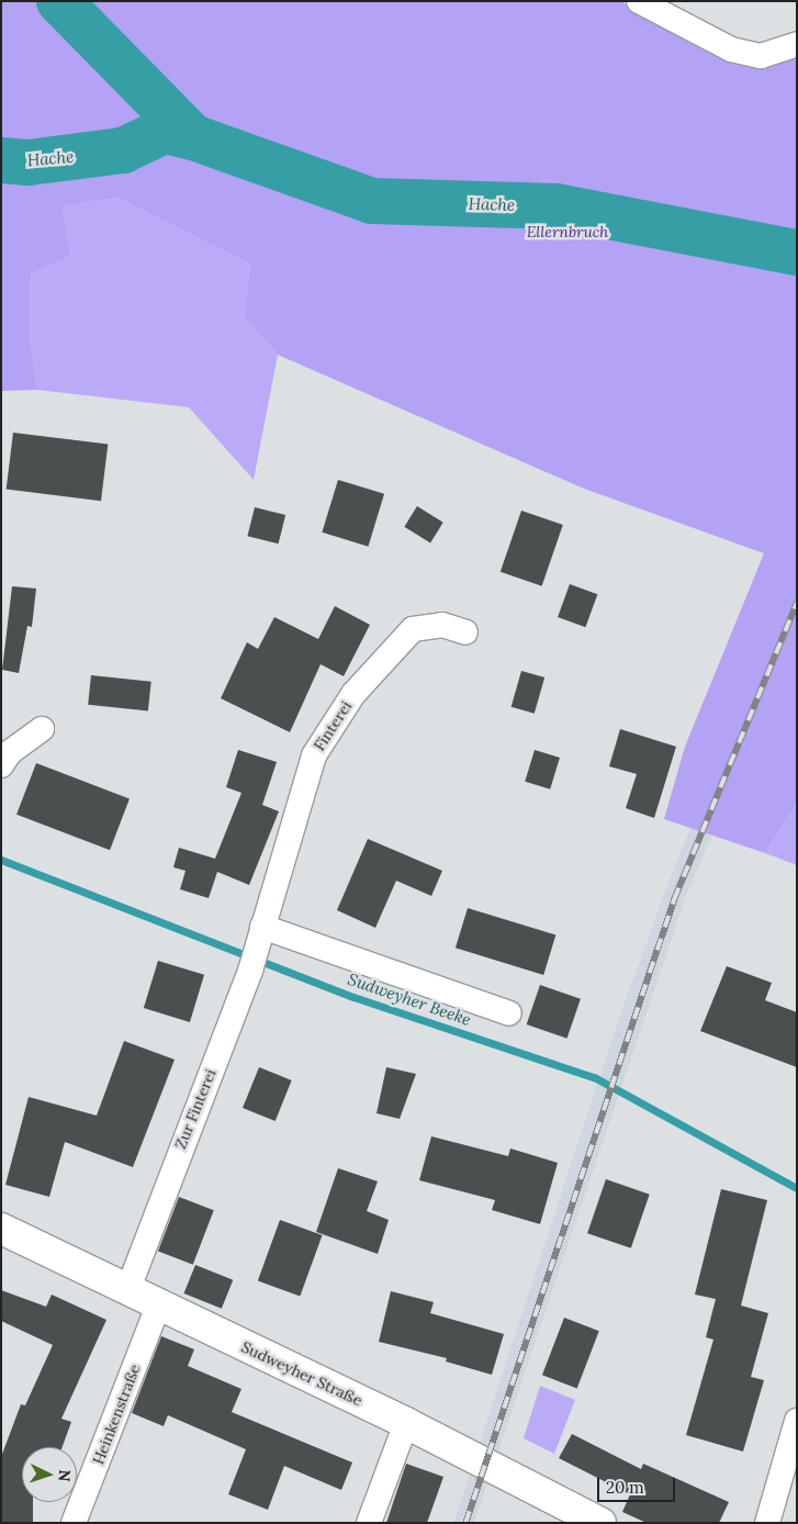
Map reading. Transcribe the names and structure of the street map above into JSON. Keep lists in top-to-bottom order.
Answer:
{
  "streets": {
    "street": [
      "Finterei",
      "Zur Finterei",
      "Sudweyher Straße",
      "Heinkenstraße"
    ]
  },
  "crossings": [
    ["Finterei", "Zur Finterei"],
    ["Zur Finterei", "Sudweyher Straße"],
    ["Sudweyher Straße", "Heinkenstraße"]
  ],
  "water": ["Hache", "Sudweyher Beeke"],
  "parks": ["Ellernbruch"],
  "scale_bar": "20 m",
  "north": "right"
}
